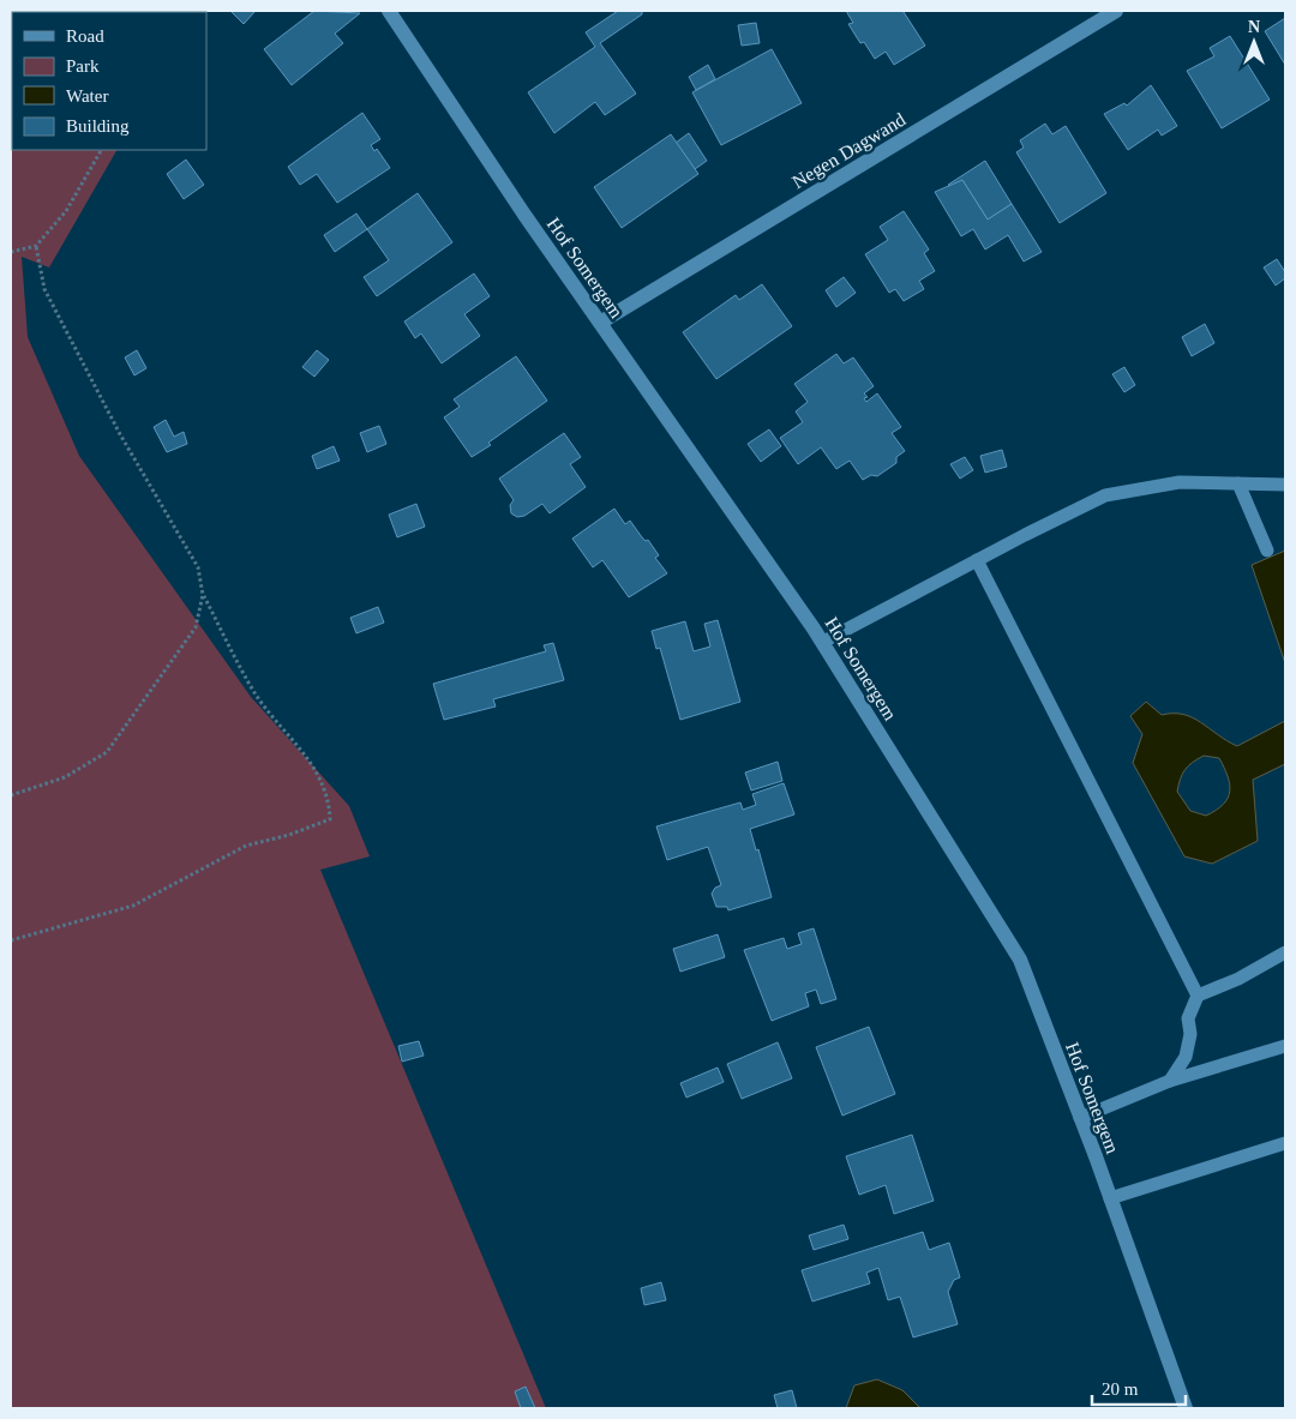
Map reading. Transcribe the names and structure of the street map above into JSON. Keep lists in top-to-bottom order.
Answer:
{
  "streets": {
    "street": ["Negen Dagwand", "Hof Somergem"]
  },
  "crossings": [
    ["Negen Dagwand", "Hof Somergem"]
  ],
  "legend": [
    "Road",
    "Park",
    "Water",
    "Building"
  ],
  "scale_bar": "20 m",
  "north": "top"
}
